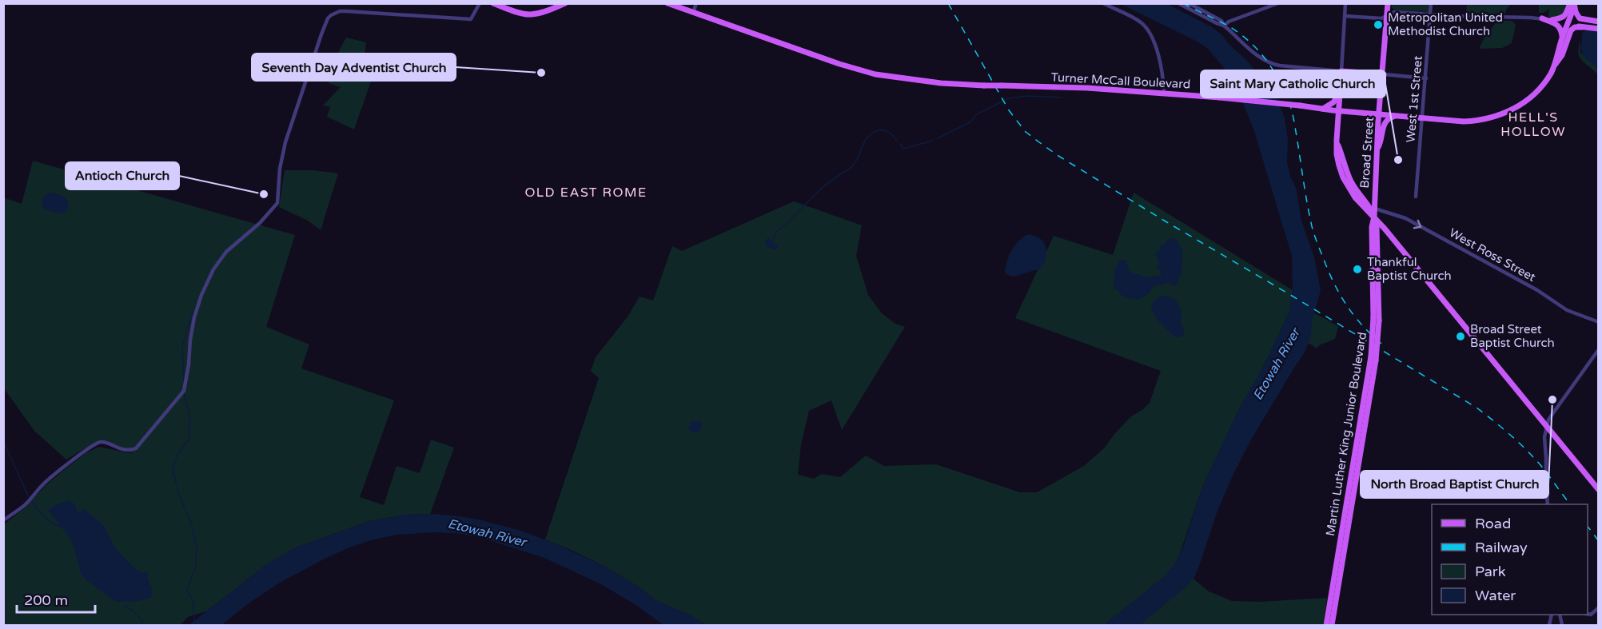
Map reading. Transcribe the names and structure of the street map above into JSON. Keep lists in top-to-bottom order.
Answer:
{
  "streets": {
    "main road": ["Turner McCall Boulevard", "Broad Street", "Martin Luther King Junior Boulevard"],
    "street": ["West 1st Street", "West Ross Street"]
  },
  "crossings": [
    ["Turner McCall Boulevard", "West 1st Street"],
    ["Turner McCall Boulevard", "Broad Street"],
    ["Broad Street", "West Ross Street"],
    ["Broad Street", "Martin Luther King Junior Boulevard"]
  ],
  "one_way": ["West Ross Street"],
  "districts": ["HELL'S HOLLOW", "OLD EAST ROME"],
  "water": ["Etowah River"],
  "places": [
    "Metropolitan United Methodist Church",
    "Seventh Day Adventist Church",
    "Saint Mary Catholic Church",
    "Antioch Church",
    "Thankful Baptist Church",
    "Broad Street Baptist Church",
    "North Broad Baptist Church"
  ],
  "legend": [
    "Road",
    "Railway",
    "Park",
    "Water"
  ],
  "scale_bar": "200 m"
}
